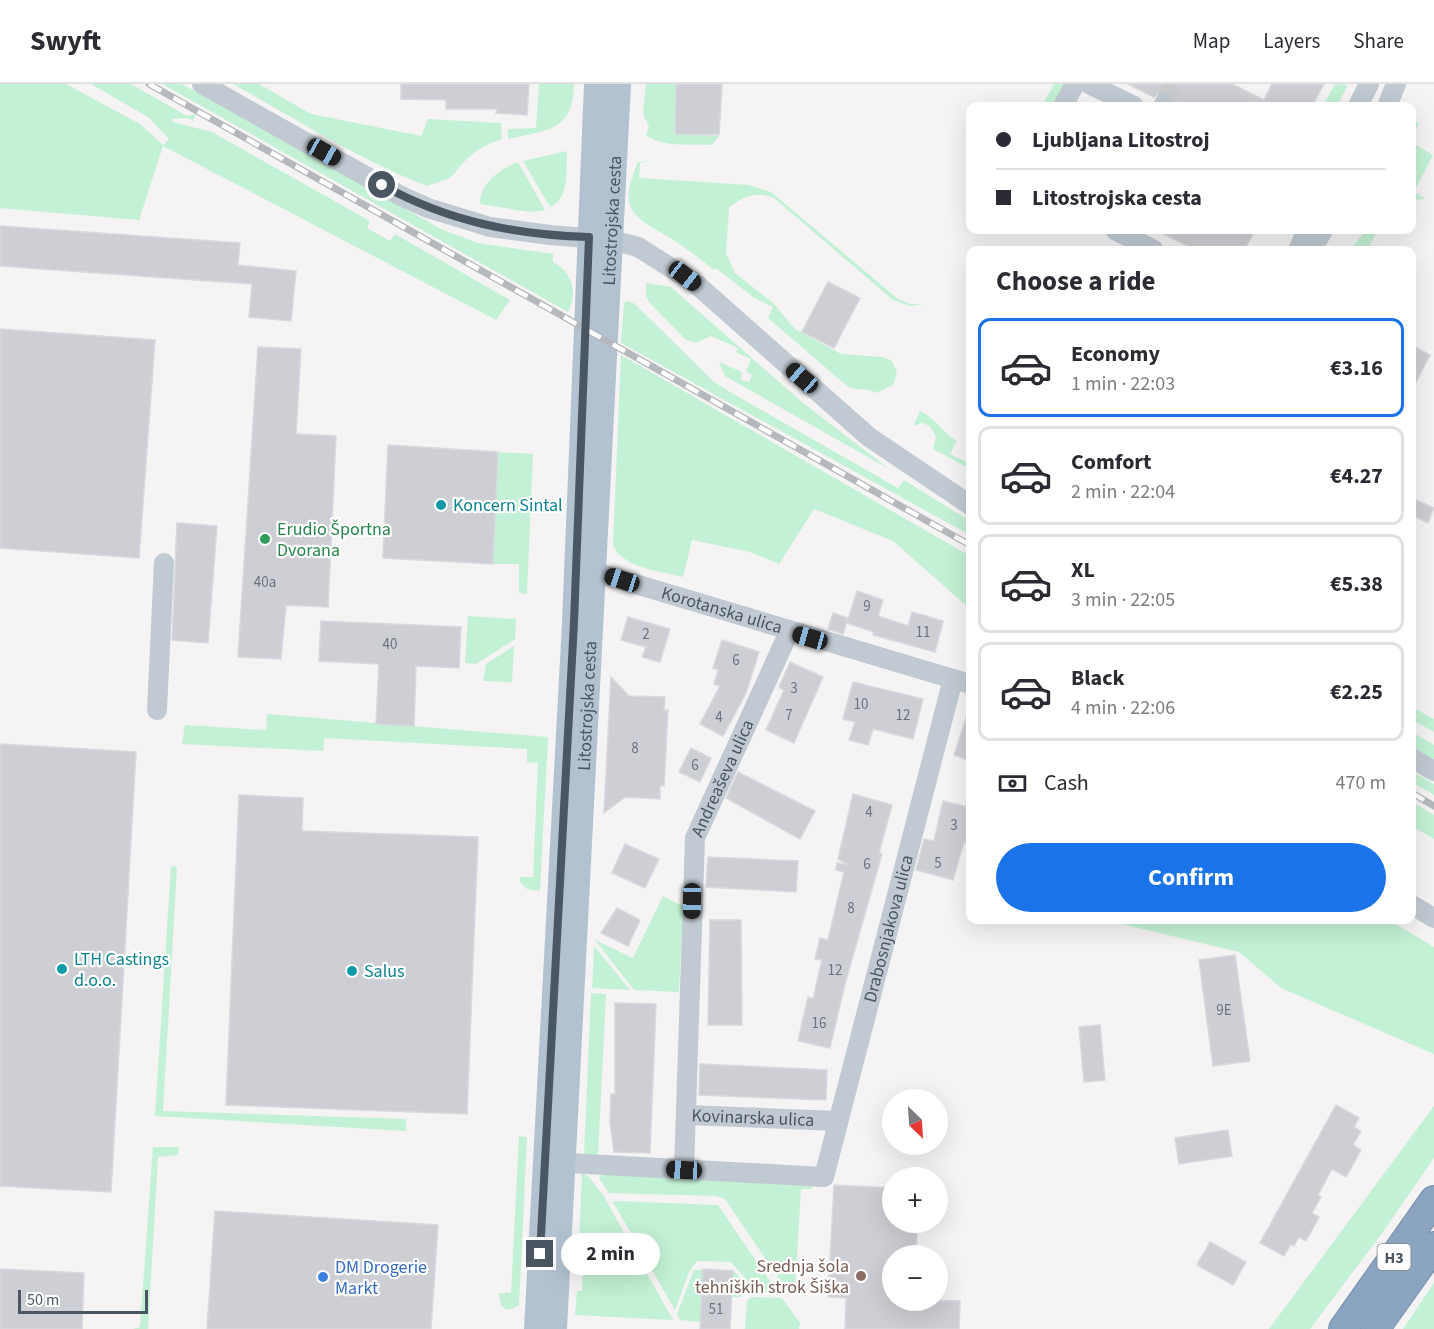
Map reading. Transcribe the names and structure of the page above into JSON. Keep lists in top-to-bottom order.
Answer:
{
  "streets": {
    "highway": ["H3"],
    "main road": ["Litostrojska cesta"],
    "street": [
      "Korotanska ulica",
      "Andreaševa ulica",
      "Drabosnjakova ulica",
      "Kovinarska ulica"
    ]
  },
  "crossings": [
    ["Litostrojska cesta", "Korotanska ulica"],
    ["Korotanska ulica", "Andreaševa ulica"],
    ["Korotanska ulica", "Drabosnjakova ulica"],
    ["Andreaševa ulica", "Kovinarska ulica"],
    ["Drabosnjakova ulica", "Kovinarska ulica"]
  ],
  "places": [
    "Koncern Sintal",
    "Erudio Športna Dvorana",
    "LTH Castings d.o.o.",
    "Salus",
    "Srednja šola tehniških strok Šiška",
    "DM Drogerie Markt"
  ],
  "house_numbers": [
    "40a",
    "9",
    "11",
    "2",
    "40",
    "6",
    "3",
    "10",
    "7",
    "12",
    "4",
    "8",
    "6",
    "4",
    "3",
    "5",
    "6",
    "8",
    "12",
    "9E",
    "16",
    "51"
  ],
  "scale_bar": "50 m",
  "north": "bottom right",
  "page": {
    "header": "Swyft",
    "nav": ["Map", "Layers", "Share"],
    "banner": ["Ljubljana Litostroj", "Litostrojska cesta"],
    "heading": "Choose a ride",
    "list": [
      {
        "name": "Economy",
        "note": "1 min · 22:03",
        "value": "€3.16"
      },
      {
        "name": "Comfort",
        "note": "2 min · 22:04",
        "value": "€4.27"
      },
      {
        "name": "XL",
        "note": "3 min · 22:05",
        "value": "€5.38"
      },
      {
        "name": "Black",
        "note": "4 min · 22:06",
        "value": "€2.25"
      }
    ],
    "pay": ["Cash", "470 m"],
    "buttons": "Confirm",
    "map_buttons": ["+", "−"],
    "bubble": "2 min",
    "scale": "50 m"
  }
}
